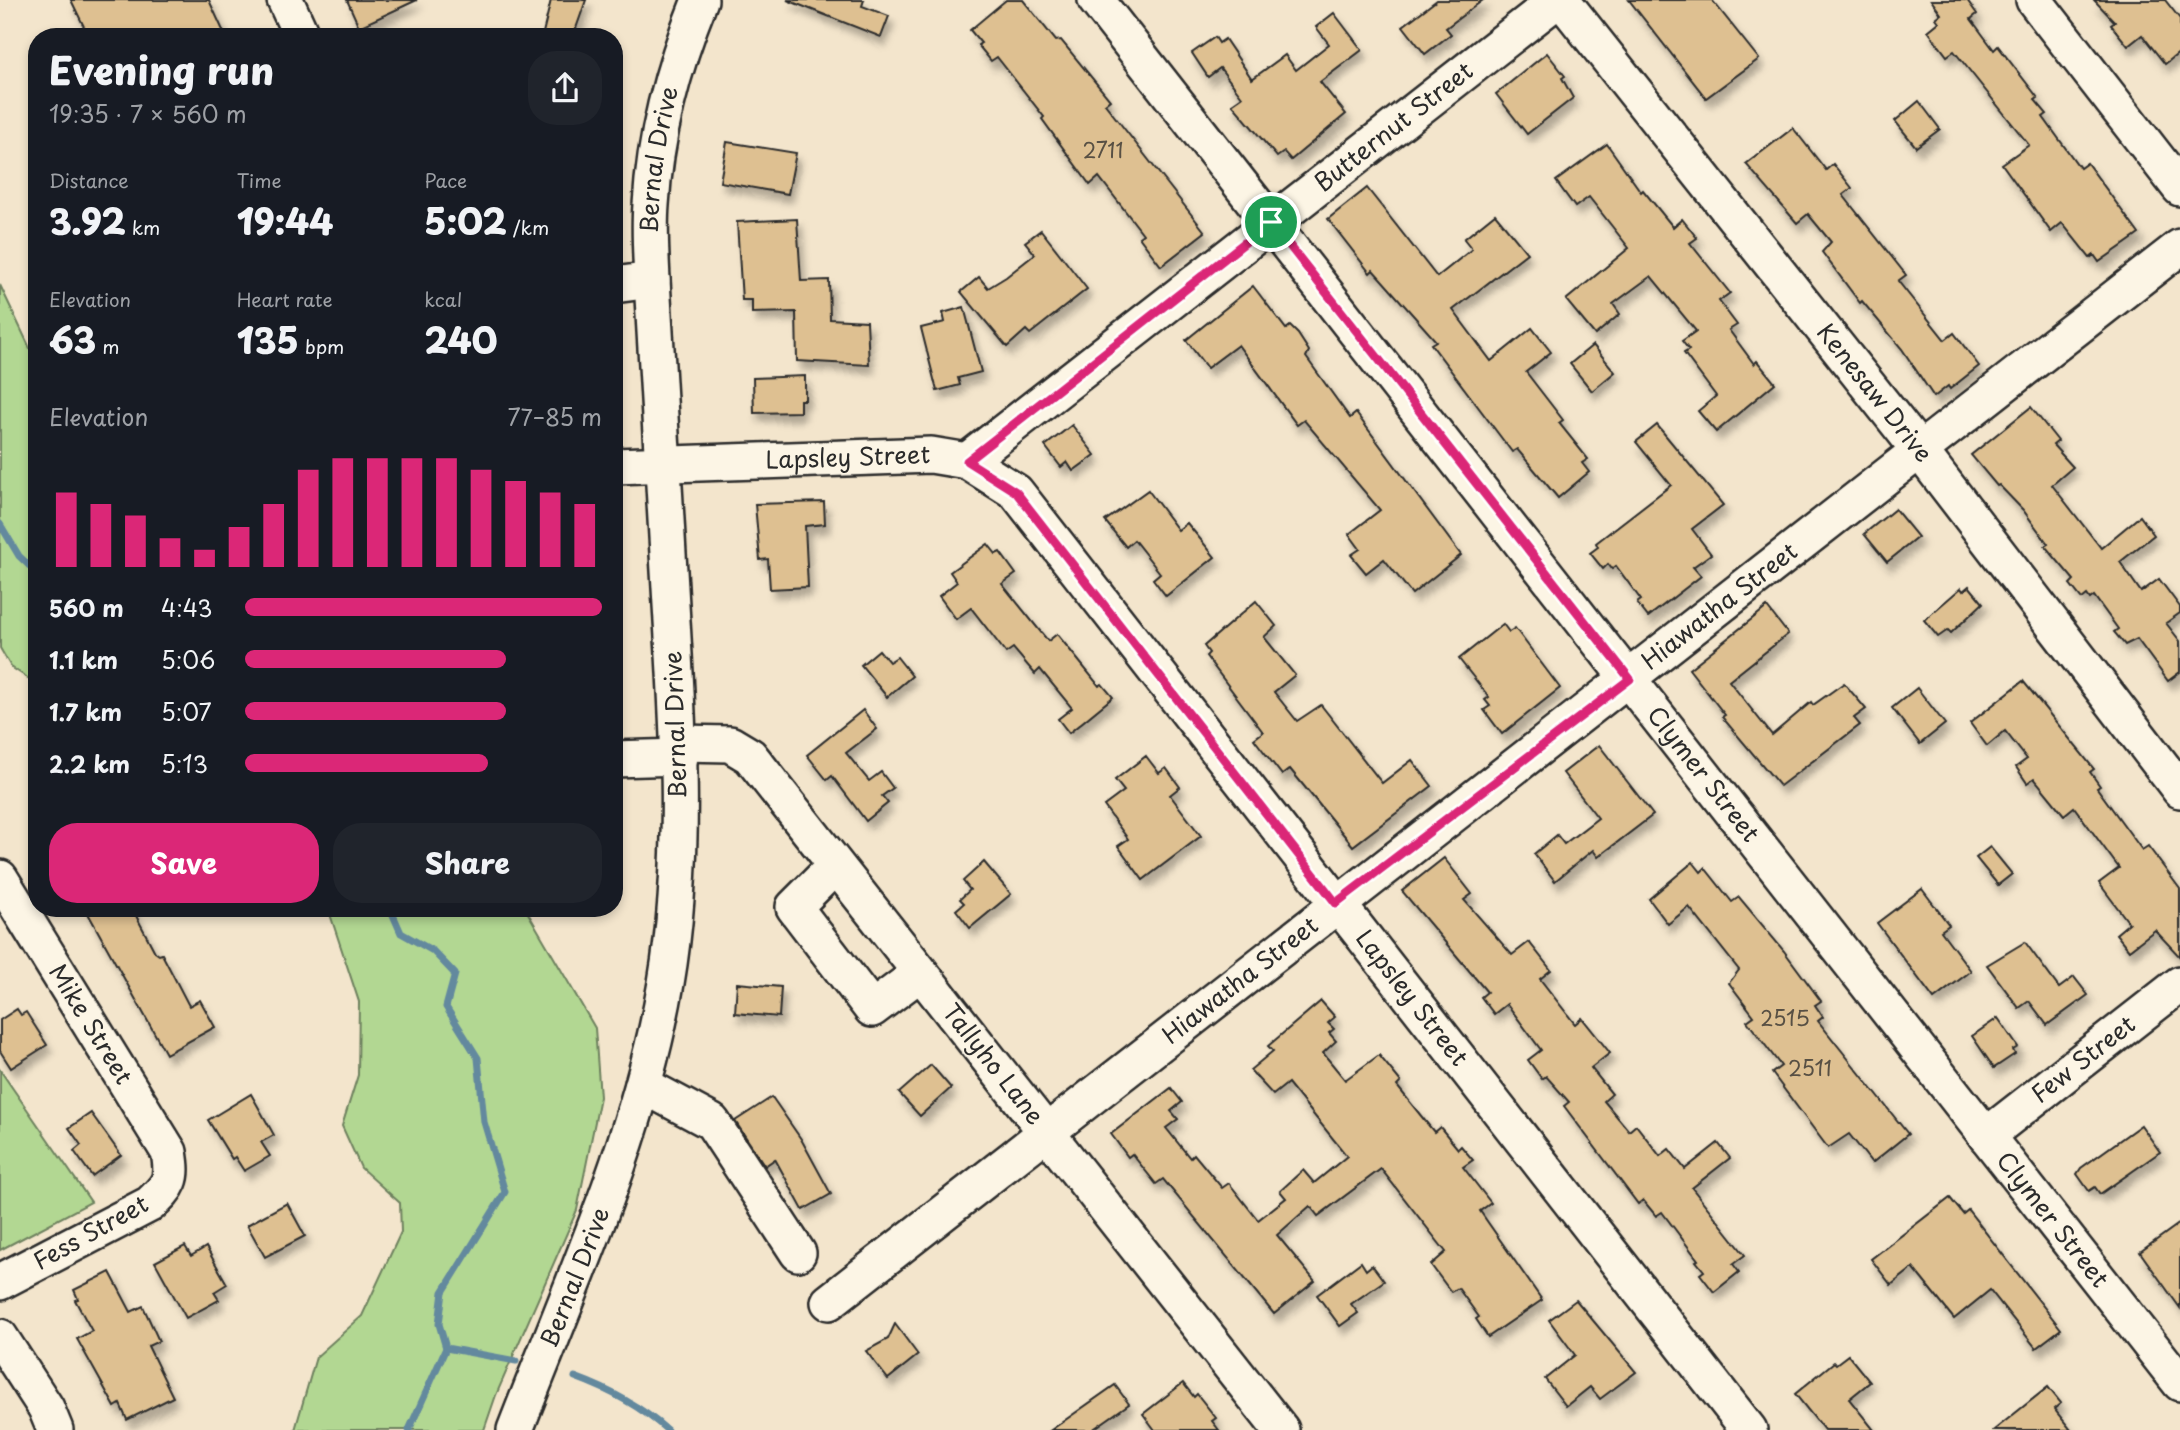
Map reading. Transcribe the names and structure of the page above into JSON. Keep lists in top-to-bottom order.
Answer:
{
  "streets": {
    "street": [
      "Butternut Street",
      "Bernal Drive",
      "Kenesaw Drive",
      "Lapsley Street",
      "Hiawatha Street",
      "Clymer Street",
      "Mike Street",
      "Few Street",
      "Tallyho Lane",
      "Fess Street"
    ]
  },
  "crossings": [
    ["Butternut Street", "Kenesaw Drive"],
    ["Butternut Street", "Lapsley Street"],
    ["Butternut Street", "Clymer Street"],
    ["Bernal Drive", "Lapsley Street"],
    ["Bernal Drive", "Tallyho Lane"],
    ["Kenesaw Drive", "Hiawatha Street"],
    ["Lapsley Street", "Hiawatha Street"],
    ["Hiawatha Street", "Clymer Street"],
    ["Hiawatha Street", "Tallyho Lane"],
    ["Clymer Street", "Few Street"],
    ["Mike Street", "Fess Street"]
  ],
  "house_numbers": ["2711", "2515", "2511"],
  "page": {
    "heading": ["Evening run", "19:35 · 7 × 560 m"],
    "stats": [
      ["Distance", "3.92 km"],
      ["Time", "19:44"],
      ["Pace", "5:02 /km"],
      ["Elevation", "63 m"],
      ["Heart rate", "135 bpm"],
      ["kcal", "240"]
    ],
    "chart": ["Elevation", "77–85 m"],
    "list": [
      {
        "name": "560 m",
        "note": "4:43"
      },
      {
        "name": "1.1 km",
        "note": "5:06"
      },
      {
        "name": "1.7 km",
        "note": "5:07"
      },
      {
        "name": "2.2 km",
        "note": "5:13"
      }
    ],
    "buttons": ["Save", "Share"]
  }
}
